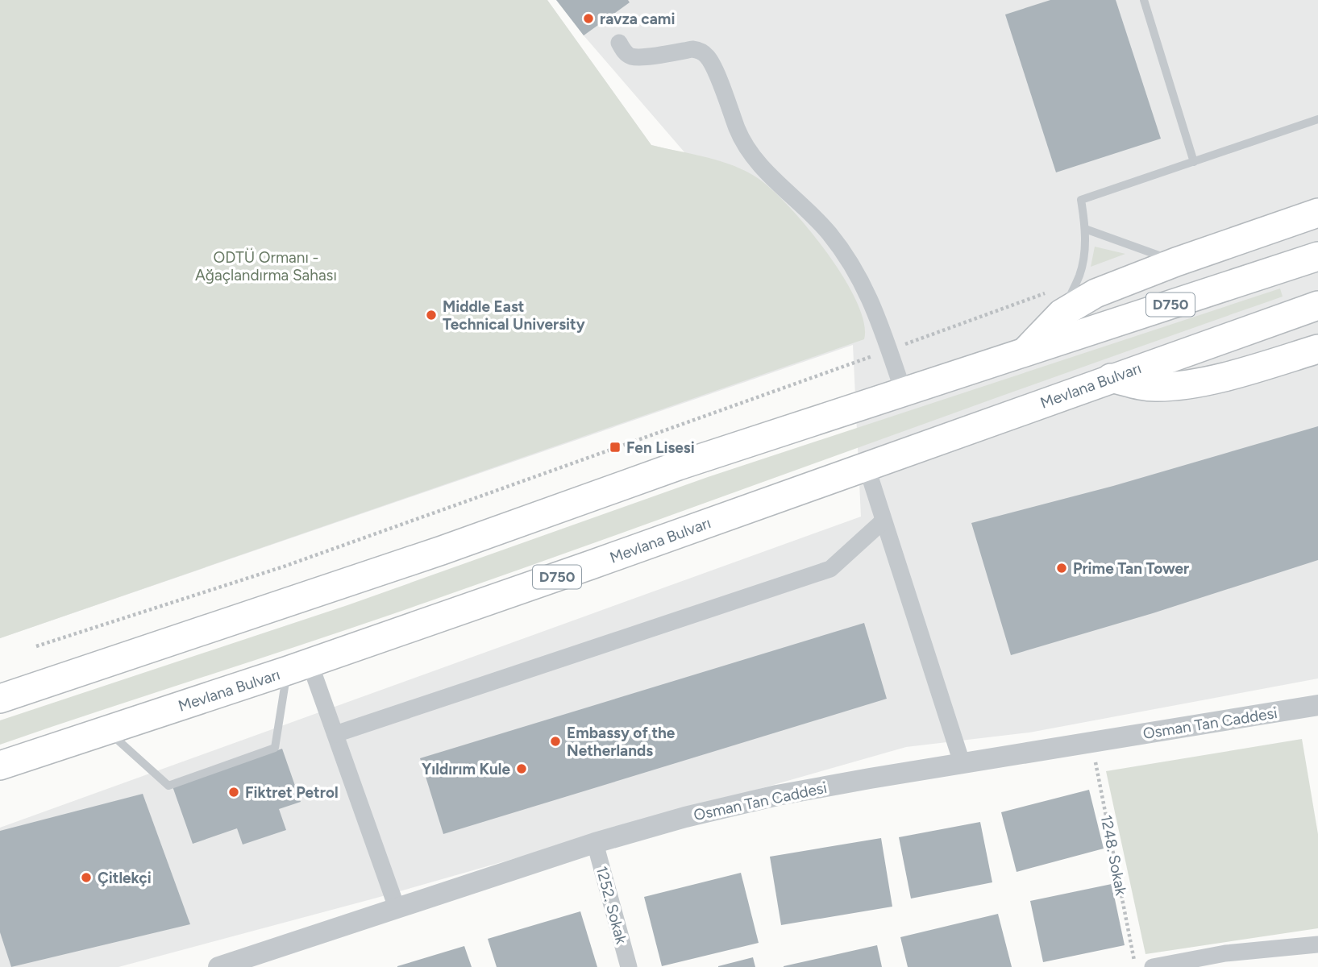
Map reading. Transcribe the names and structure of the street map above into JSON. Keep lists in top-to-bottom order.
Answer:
{
  "streets": {
    "highway": ["D750", "Mevlana Bulvarı"],
    "street": ["Osman Tan Caddesi", "1252. Sokak"],
    "path": ["1248. Sokak"]
  },
  "crossings": [
    ["Osman Tan Caddesi", "1248. Sokak"],
    ["Osman Tan Caddesi", "1252. Sokak"]
  ],
  "parks": ["ODTÜ Ormanı - Ağaçlandırma Sahası"],
  "places": {
    "other": [
      "ravza cami",
      "Middle East Technical University",
      "Prime Tan Tower",
      "Embassy of the Netherlands",
      "Yıldırım Kule",
      "Fiktret Petrol",
      "Çitlekçi"
    ],
    "transit": ["Fen Lisesi"]
  }
}
